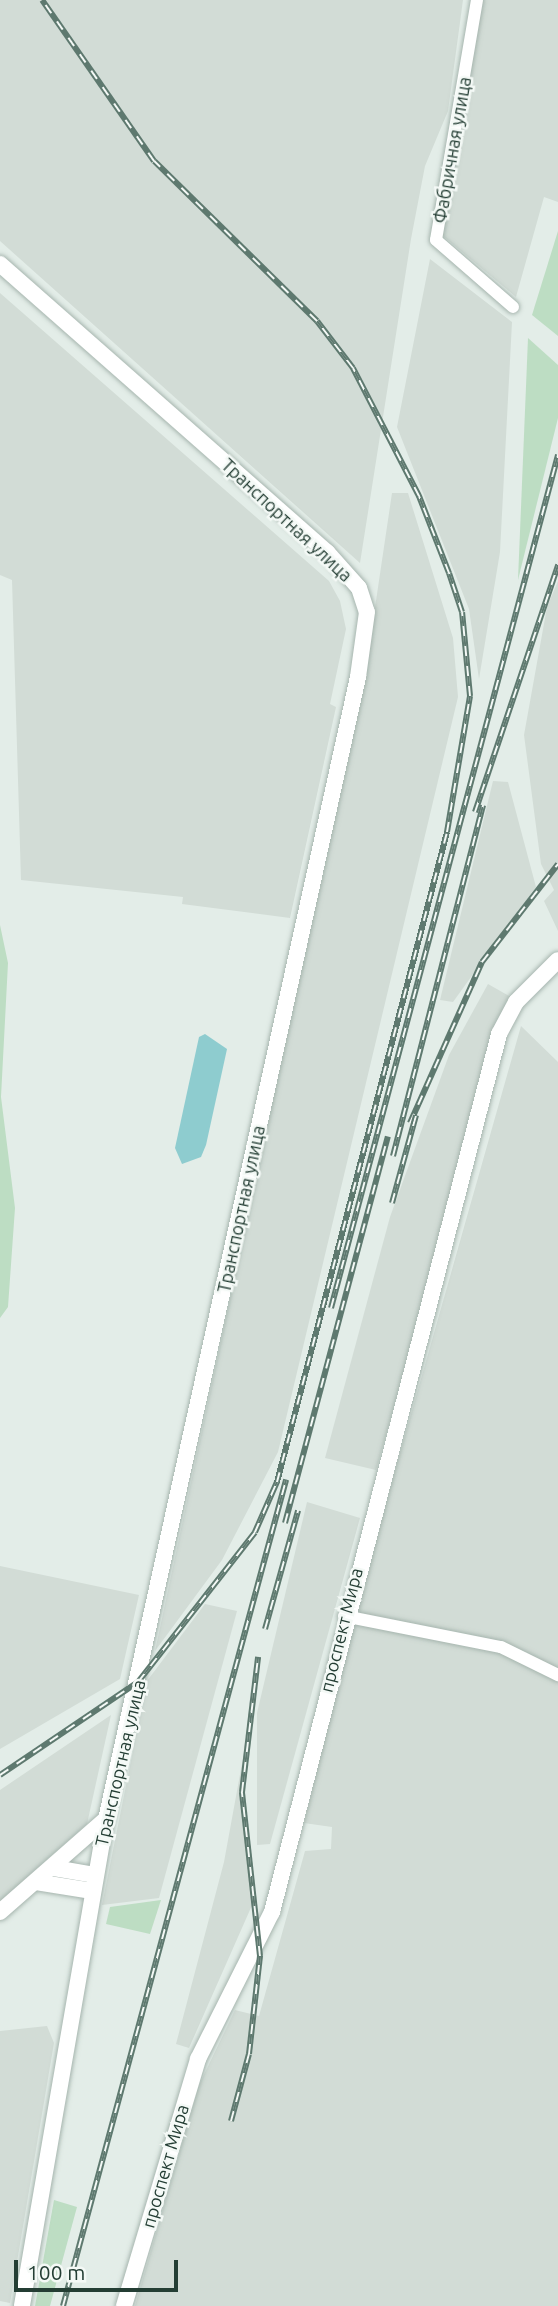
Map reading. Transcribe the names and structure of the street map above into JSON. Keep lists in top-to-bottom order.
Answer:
{
  "streets": {
    "street": ["Фабричная улица", "Транспортная улица", "проспект Мира"]
  },
  "scale_bar": "100 m"
}
